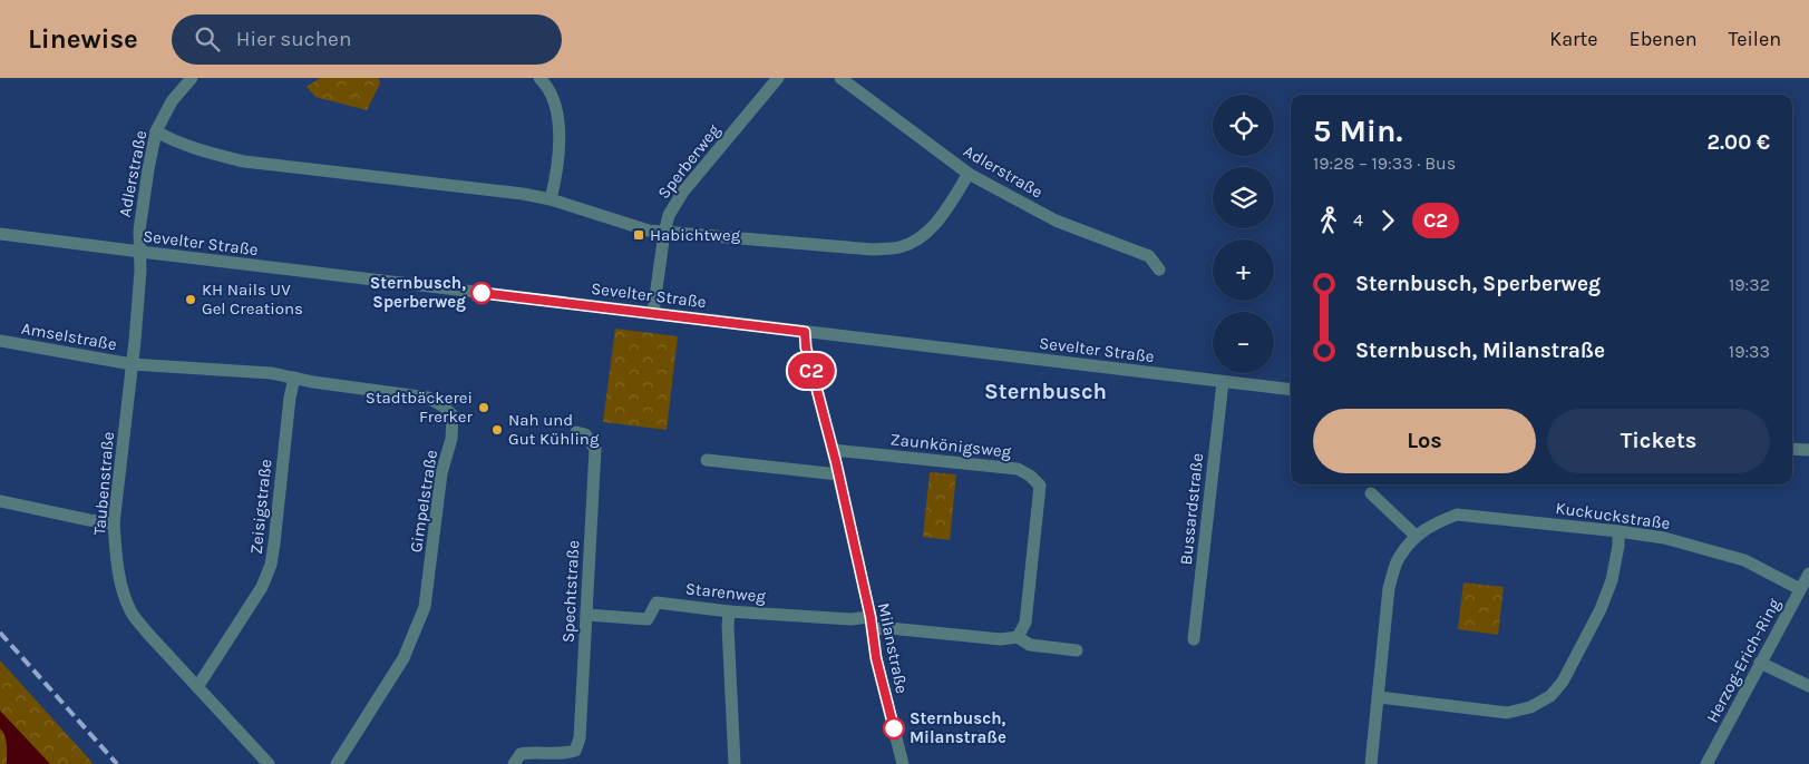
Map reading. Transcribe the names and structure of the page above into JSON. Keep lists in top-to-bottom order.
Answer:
{
  "streets": {
    "street": [
      "Sperberweg",
      "Adlerstraße",
      "Sevelter Straße",
      "Amselstraße",
      "Zaunkönigsweg",
      "Taubenstraße",
      "Gimpelstraße",
      "Zeisigstraße",
      "Bussardstraße",
      "Kuckuckstraße",
      "Spechtstraße",
      "Starenweg",
      "Milanstraße",
      "Herzog-Erich-Ring"
    ]
  },
  "crossings": [
    ["Sperberweg", "Sevelter Straße"],
    ["Adlerstraße", "Sevelter Straße"],
    ["Adlerstraße", "Taubenstraße"],
    ["Sevelter Straße", "Taubenstraße"],
    ["Sevelter Straße", "Bussardstraße"],
    ["Sevelter Straße", "Milanstraße"],
    ["Amselstraße", "Taubenstraße"],
    ["Amselstraße", "Gimpelstraße"],
    ["Zaunkönigsweg", "Milanstraße"],
    ["Taubenstraße", "Gimpelstraße"],
    ["Taubenstraße", "Zeisigstraße"],
    ["Gimpelstraße", "Zeisigstraße"],
    ["Kuckuckstraße", "Herzog-Erich-Ring"],
    ["Spechtstraße", "Starenweg"],
    ["Starenweg", "Milanstraße"]
  ],
  "districts": ["Sternbusch"],
  "places": {
    "transit": ["Habichtweg"],
    "other": [
      "Sternbusch, Sperberweg",
      "KH Nails UV Gel Creations",
      "Stadtbäckerei Frerker",
      "Nah und Gut Kühling",
      "Sternbusch, Milanstraße"
    ]
  },
  "lines": ["bus line C2"],
  "page": {
    "header": "Linewise",
    "search": "Hier suchen",
    "nav": ["Karte", "Ebenen", "Teilen"],
    "on_map": "C2",
    "map_buttons": ["+", "−"],
    "heading": ["5 Min.", "19:28 – 19:33 · Bus", "2.00 €"],
    "legs": ["4", "C2"],
    "list": [
      {
        "name": "Sternbusch, Sperberweg",
        "value": "19:32"
      },
      {
        "name": "Sternbusch, Milanstraße",
        "value": "19:33"
      }
    ],
    "buttons": ["Los", "Tickets"]
  }
}
